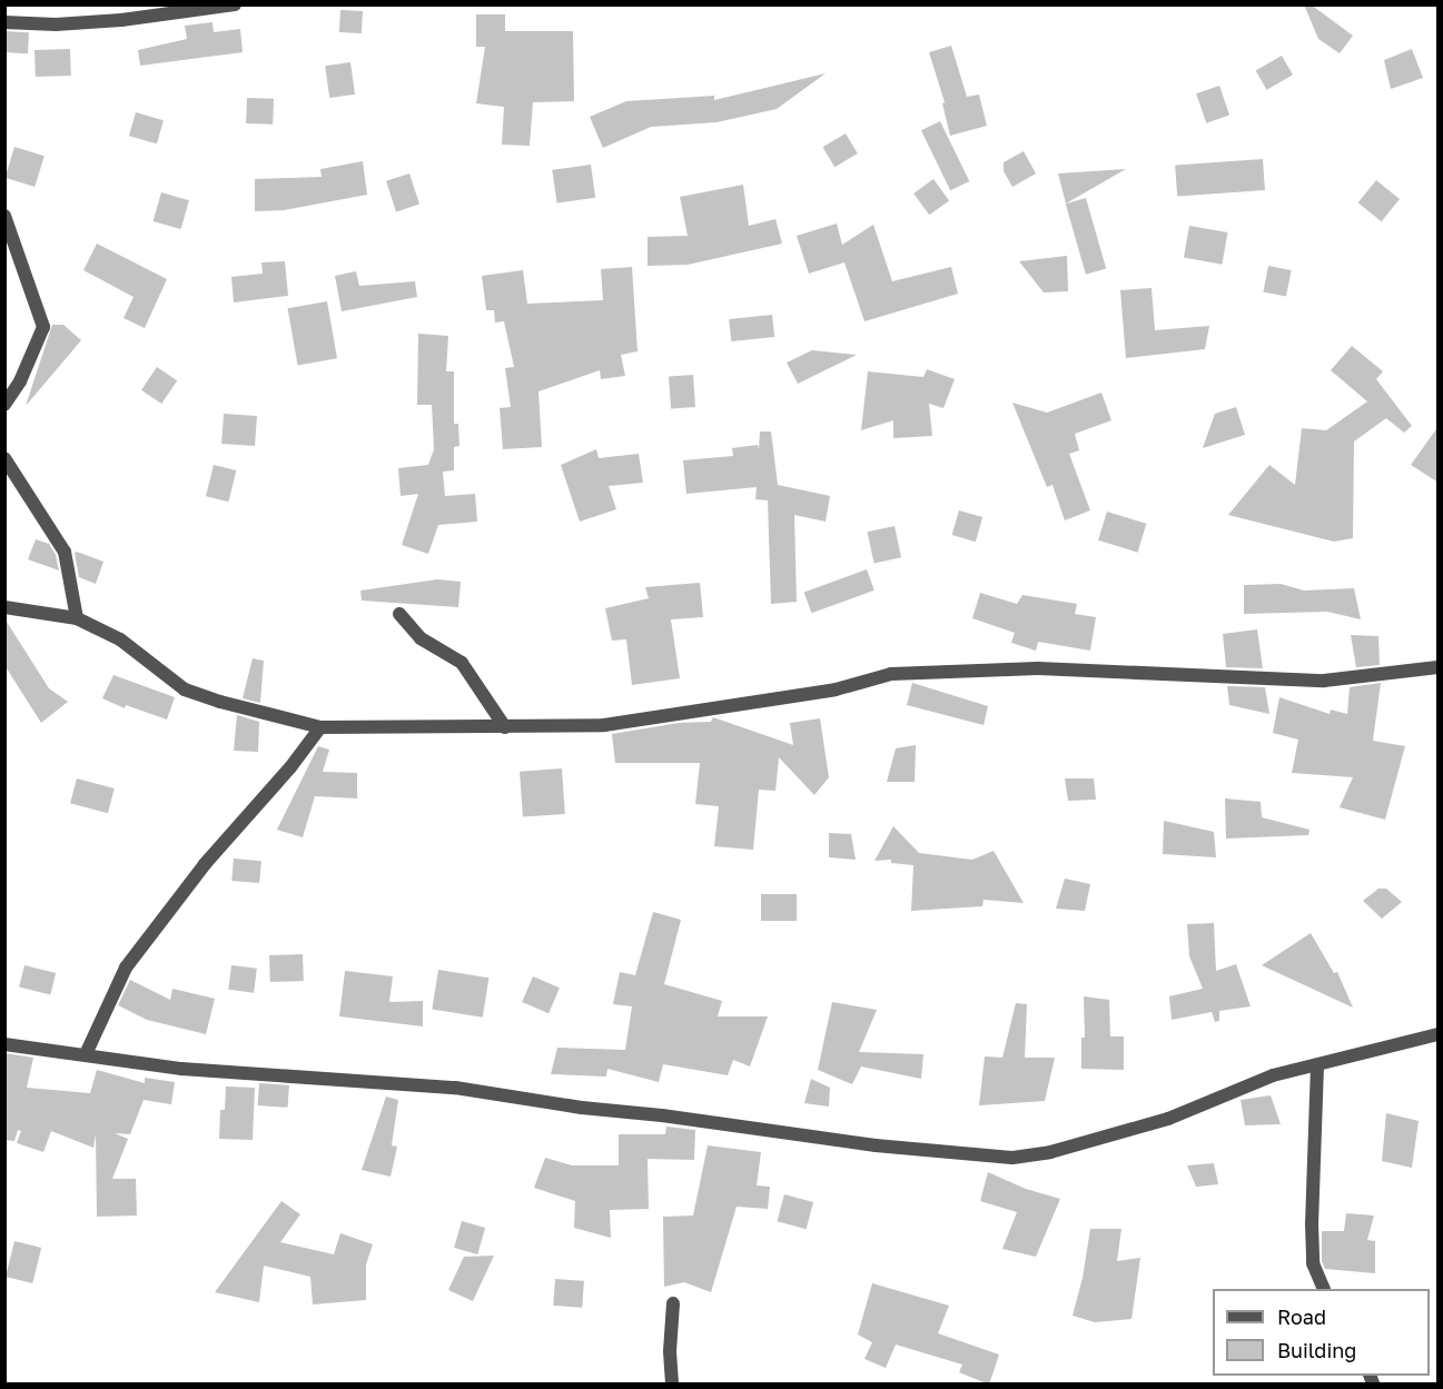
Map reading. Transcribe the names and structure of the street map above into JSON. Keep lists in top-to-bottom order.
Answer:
{
  "legend": ["Road", "Building"]
}
